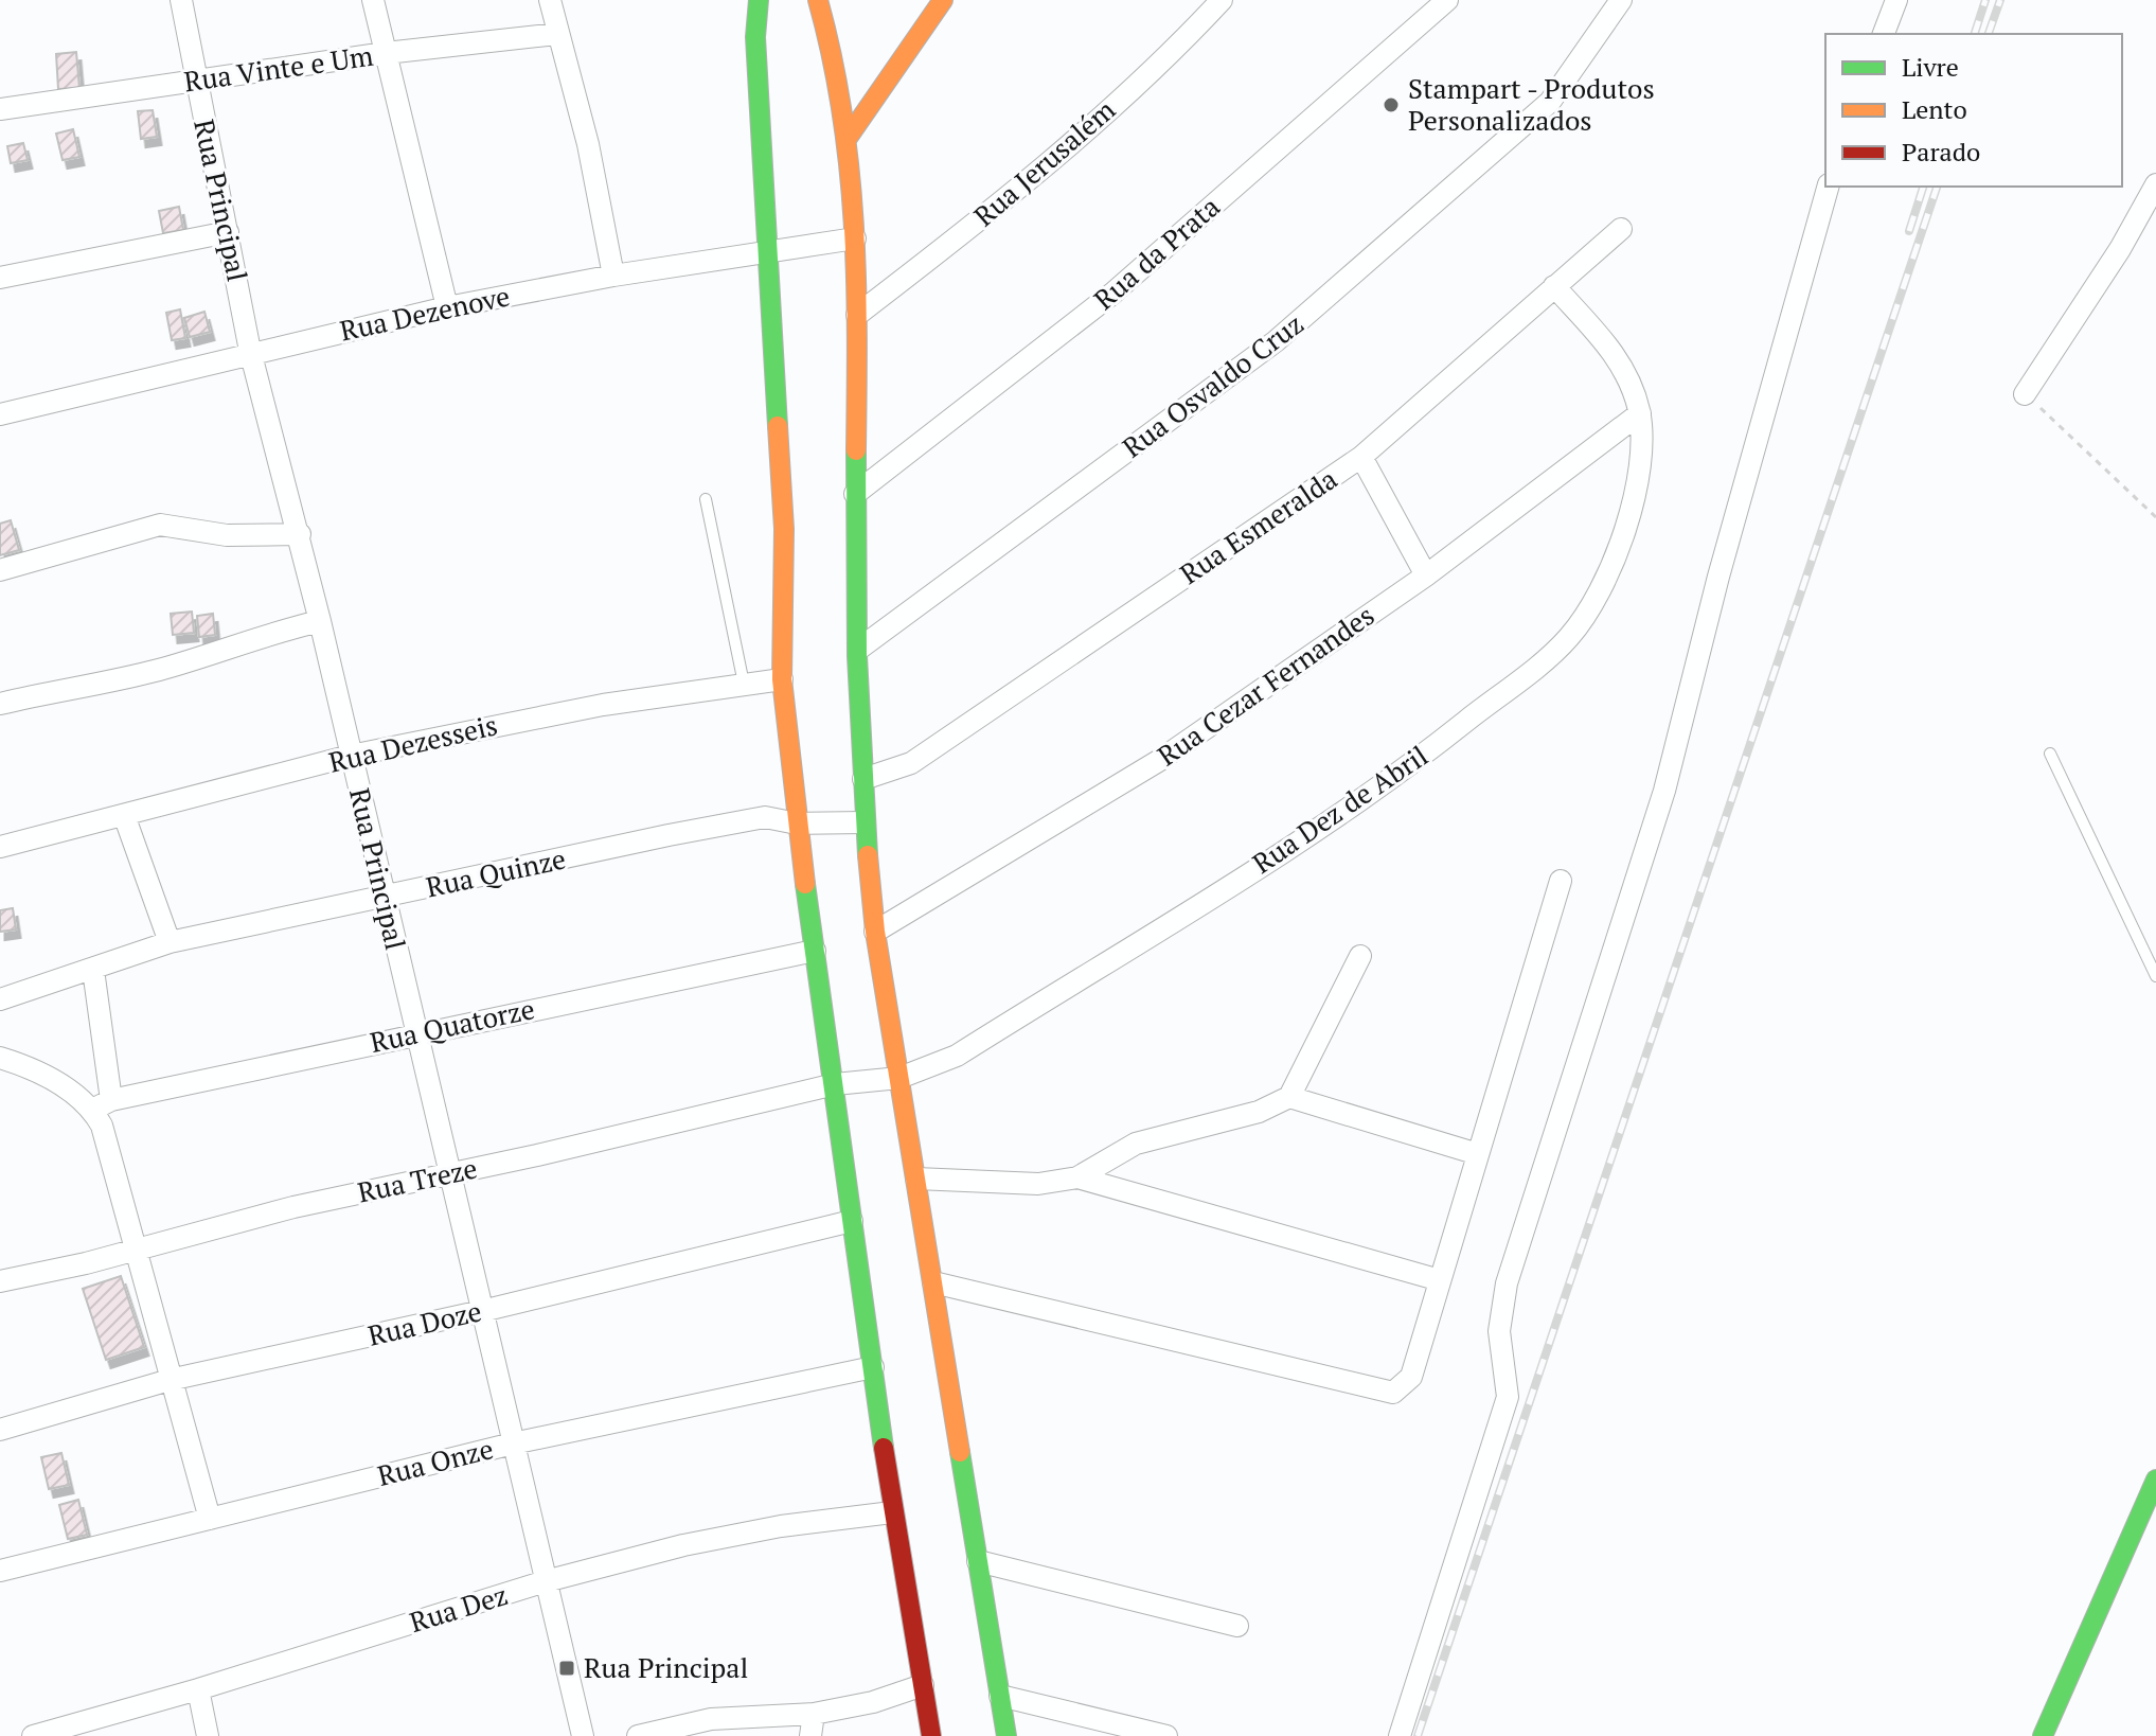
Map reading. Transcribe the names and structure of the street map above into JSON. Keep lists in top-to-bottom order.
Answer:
{
  "streets": {
    "street": [
      "Rua Vinte e Um",
      "Rua Jerusalém",
      "Rua Principal",
      "Rua da Prata",
      "Rua Dezenove",
      "Rua Osvaldo Cruz",
      "Rua Esmeralda",
      "Rua Cezar Fernandes",
      "Rua Dezesseis",
      "Rua Dez de Abril",
      "Rua Quinze",
      "Rua Quatorze",
      "Rua Treze",
      "Rua Doze",
      "Rua Onze",
      "Rua Dez"
    ]
  },
  "crossings": [
    ["Rua Vinte e Um", "Rua Principal"],
    ["Rua Principal", "Rua Dezenove"],
    ["Rua Principal", "Rua Dezesseis"],
    ["Rua Principal", "Rua Quinze"],
    ["Rua Principal", "Rua Quatorze"],
    ["Rua Principal", "Rua Treze"],
    ["Rua Principal", "Rua Doze"],
    ["Rua Principal", "Rua Onze"],
    ["Rua Principal", "Rua Dez"],
    ["Rua Esmeralda", "Rua Dez de Abril"],
    ["Rua Cezar Fernandes", "Rua Dez de Abril"],
    ["Rua Dez de Abril", "Rua Treze"]
  ],
  "places": {
    "other": ["Stampart - Produtos Personalizados"],
    "transit": ["Rua Principal"]
  },
  "legend": ["Livre", "Lento", "Parado"]
}
